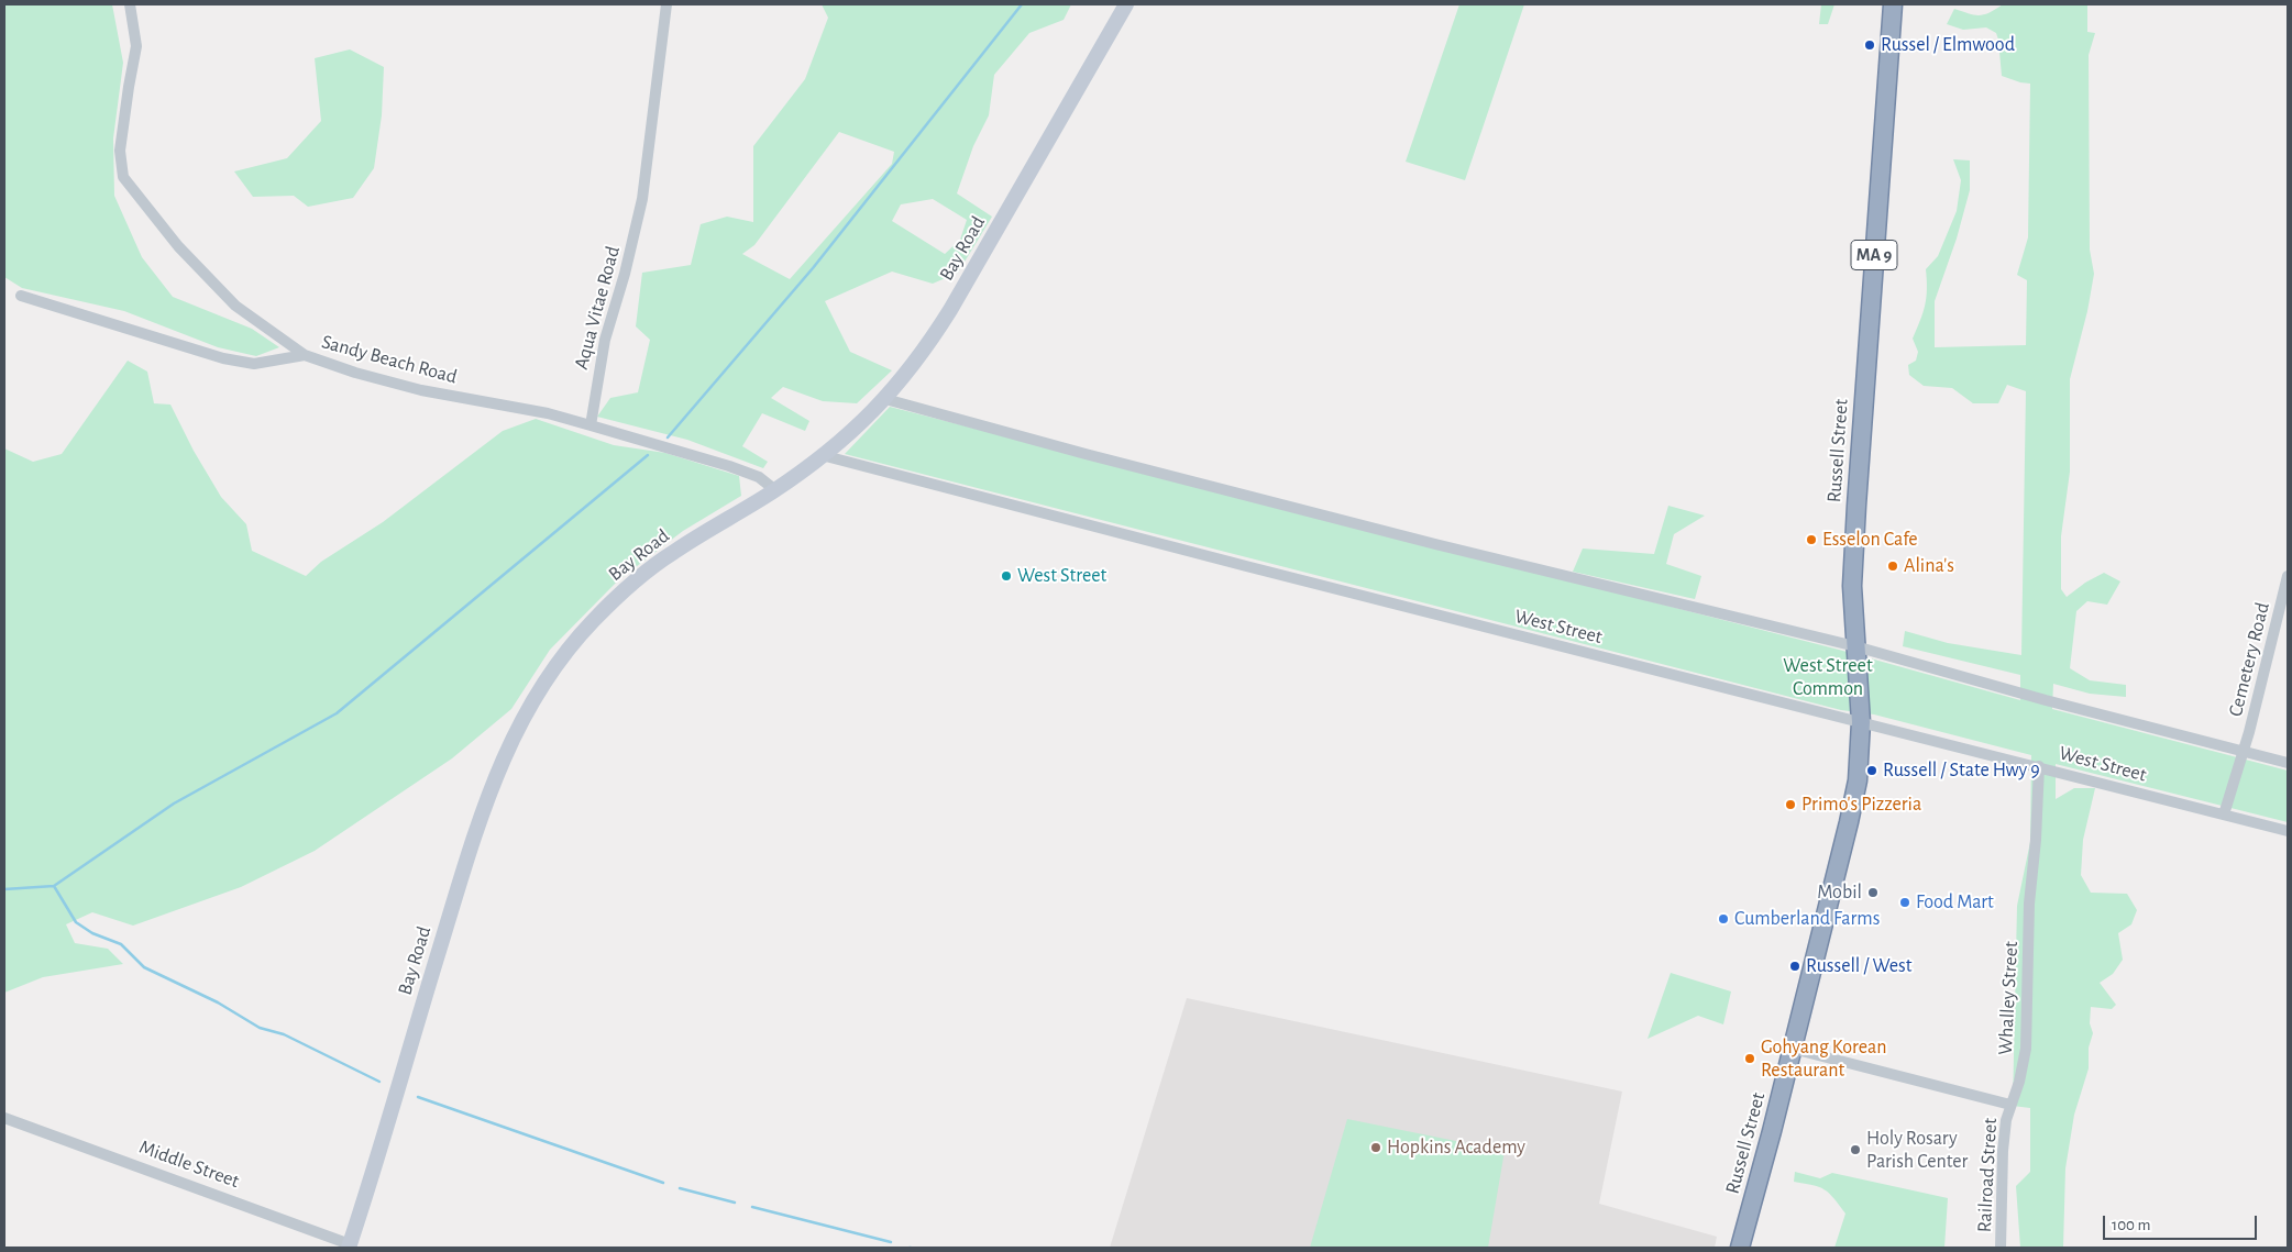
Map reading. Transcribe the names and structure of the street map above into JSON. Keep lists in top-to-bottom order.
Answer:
{
  "streets": {
    "highway": ["MA 9", "Russell Street"],
    "main road": ["Bay Road"],
    "street": [
      "Aqua Vitae Road",
      "Sandy Beach Road",
      "West Street",
      "Cemetery Road",
      "Whalley Street",
      "Middle Street",
      "Railroad Street"
    ]
  },
  "crossings": [
    ["Bay Road", "West Street"],
    ["Bay Road", "Middle Street"],
    ["Aqua Vitae Road", "Sandy Beach Road"],
    ["Russell Street", "West Street"],
    ["West Street", "Cemetery Road"],
    ["West Street", "Whalley Street"],
    ["Whalley Street", "Railroad Street"]
  ],
  "parks": ["West Street Common"],
  "places": [
    "Russel / Elmwood",
    "Esselon Cafe",
    "Alina's",
    "West Street",
    "Russell / State Hwy 9",
    "Primo's Pizzeria",
    "Mobil",
    "Food Mart",
    "Cumberland Farms",
    "Russell / West",
    "Gohyang Korean Restaurant",
    "Hopkins Academy",
    "Holy Rosary Parish Center"
  ],
  "scale_bar": "100 m"
}
